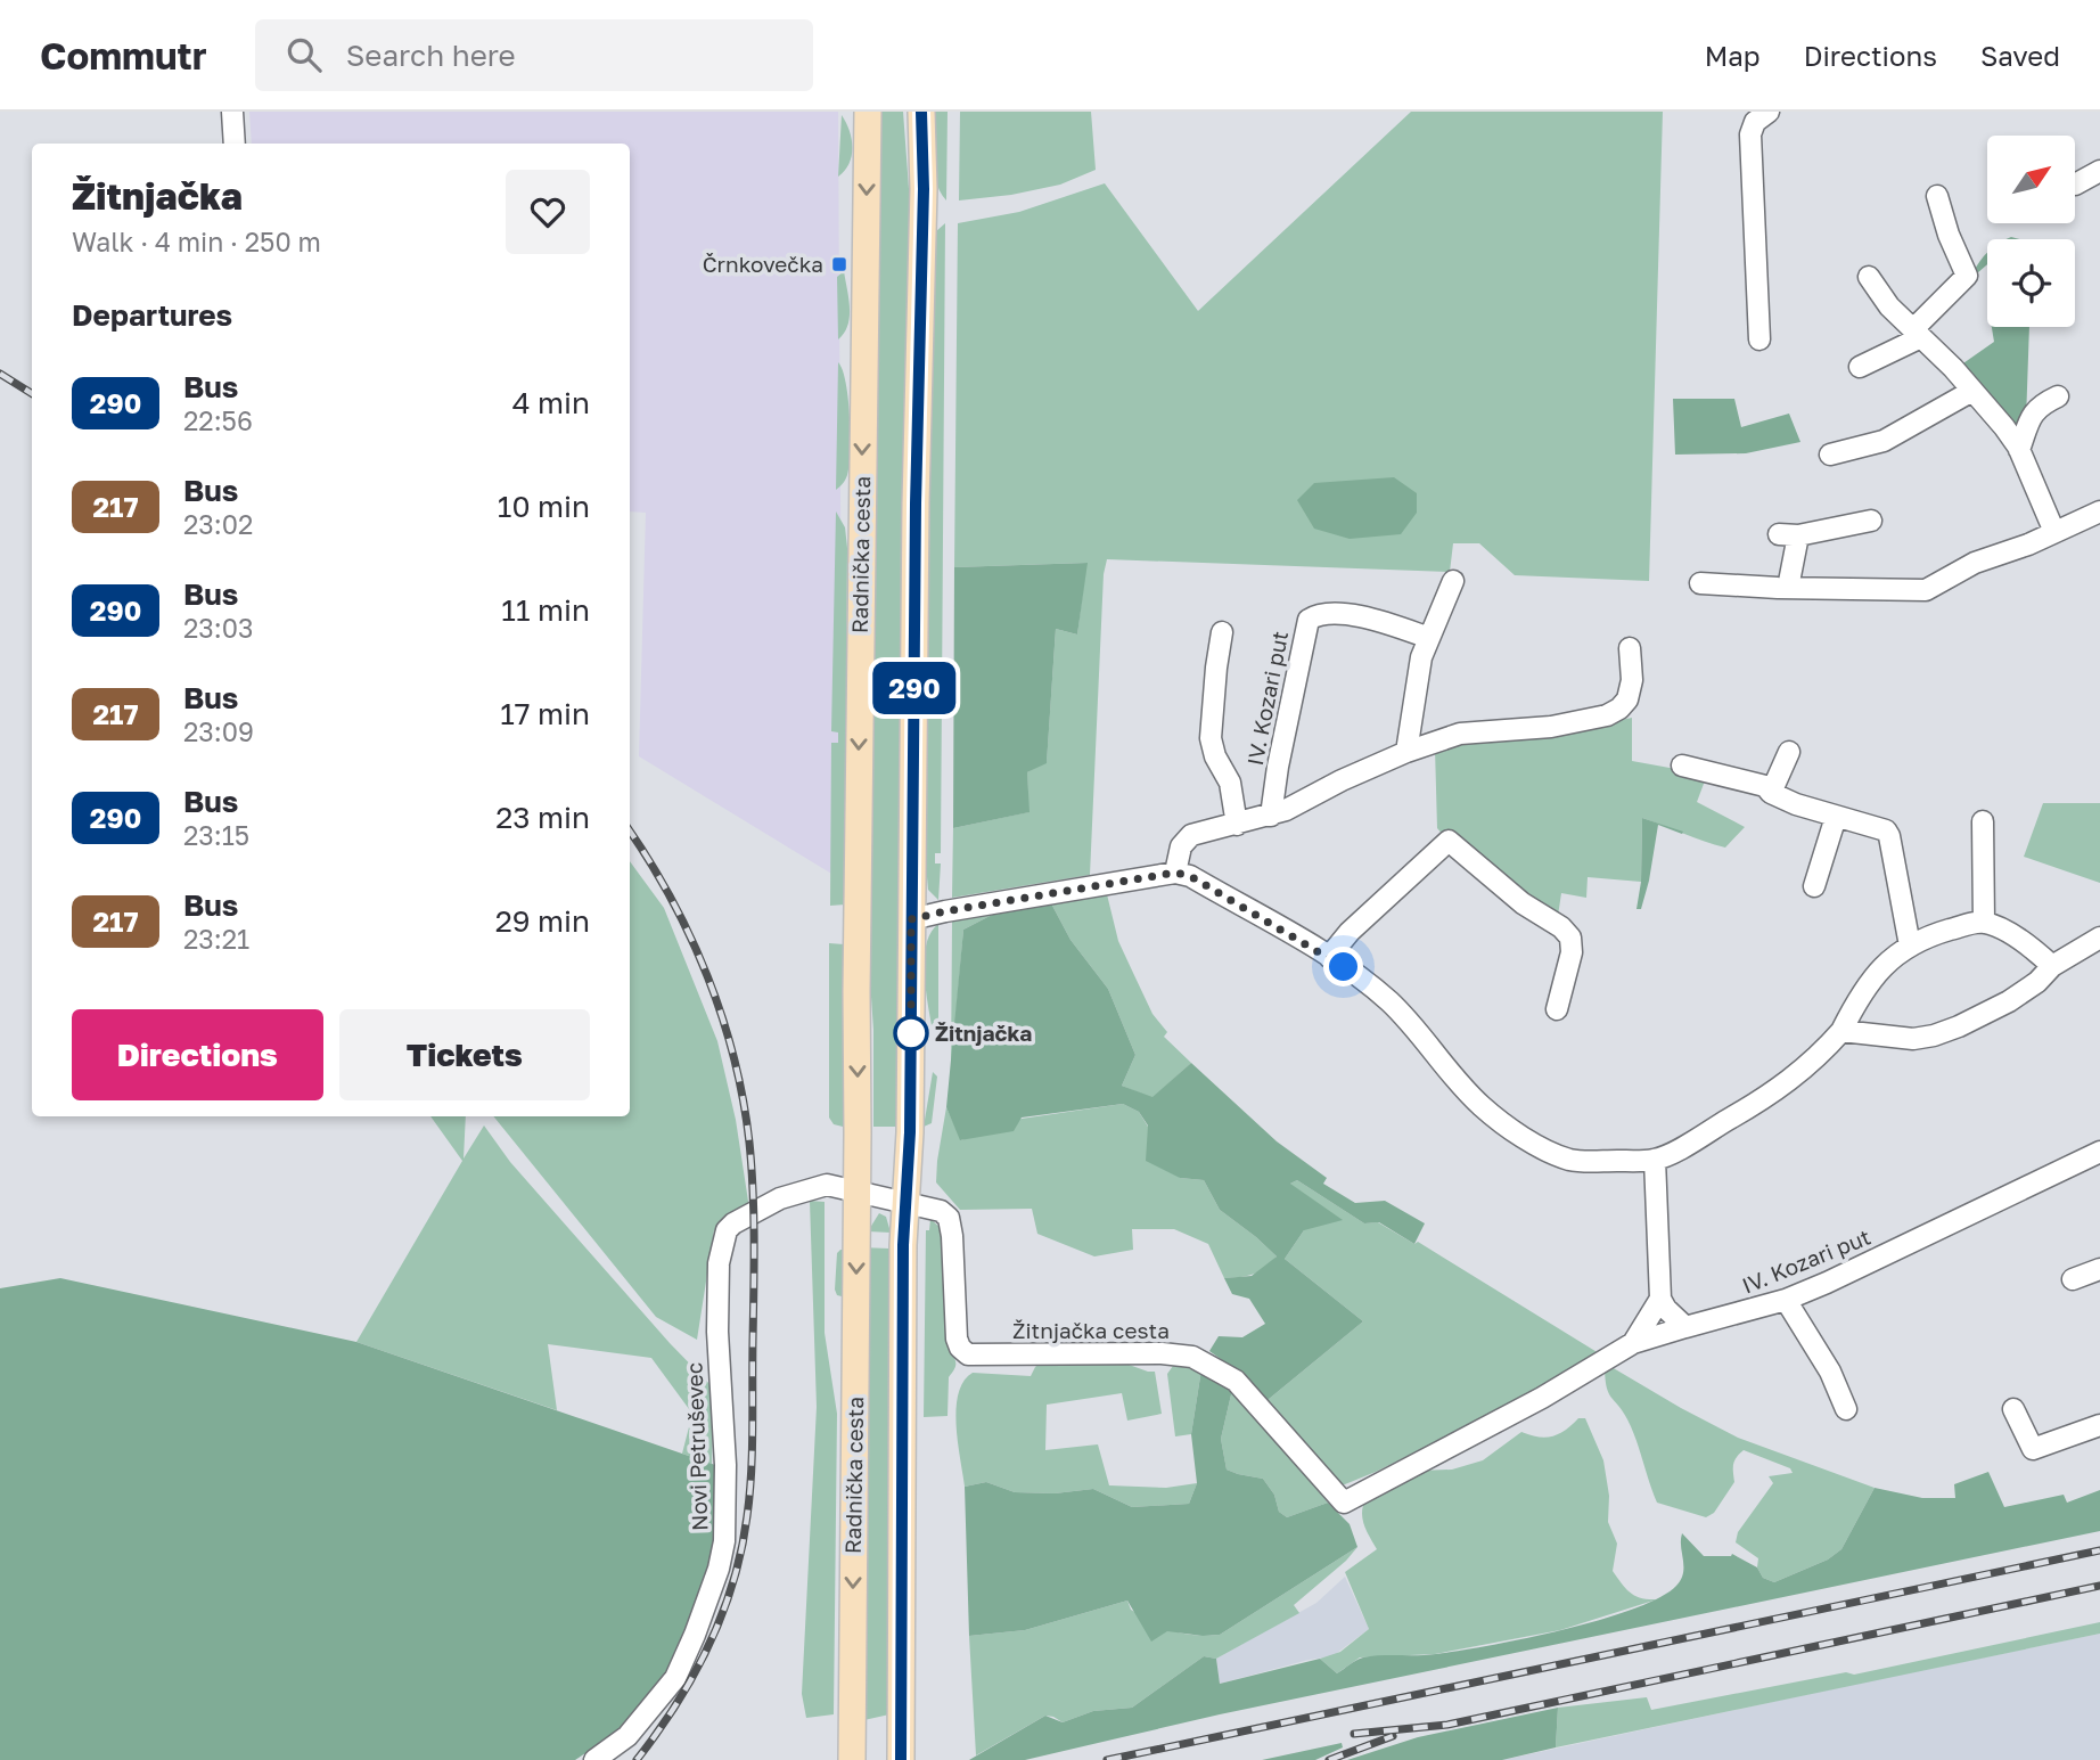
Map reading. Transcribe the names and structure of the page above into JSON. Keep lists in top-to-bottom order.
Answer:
{
  "streets": {
    "main road": ["Radnička cesta"],
    "street": ["IV. Kozari put", "Žitnjačka cesta", "Novi Petruševec"]
  },
  "crossings": [
    ["Radnička cesta", "Novi Petruševec"],
    ["IV. Kozari put", "Žitnjačka cesta"]
  ],
  "places": {
    "transit": ["Črnkovečka"],
    "other": ["Žitnjačka"]
  },
  "lines": ["bus line 290"],
  "north": "top right",
  "page": {
    "header": "Commutr",
    "search": "Search here",
    "nav": ["Map", "Directions", "Saved"],
    "on_map": "290",
    "heading": [
      ["Žitnjačka", "Walk · 4 min · 250 m"],
      "Departures"
    ],
    "list": [
      {
        "mark": "290",
        "name": "Bus",
        "note": "22:56",
        "value": "4 min"
      },
      {
        "mark": "217",
        "name": "Bus",
        "note": "23:02",
        "value": "10 min"
      },
      {
        "mark": "290",
        "name": "Bus",
        "note": "23:03",
        "value": "11 min"
      },
      {
        "mark": "217",
        "name": "Bus",
        "note": "23:09",
        "value": "17 min"
      },
      {
        "mark": "290",
        "name": "Bus",
        "note": "23:15",
        "value": "23 min"
      },
      {
        "mark": "217",
        "name": "Bus",
        "note": "23:21",
        "value": "29 min"
      }
    ],
    "buttons": ["Directions", "Tickets"]
  }
}
